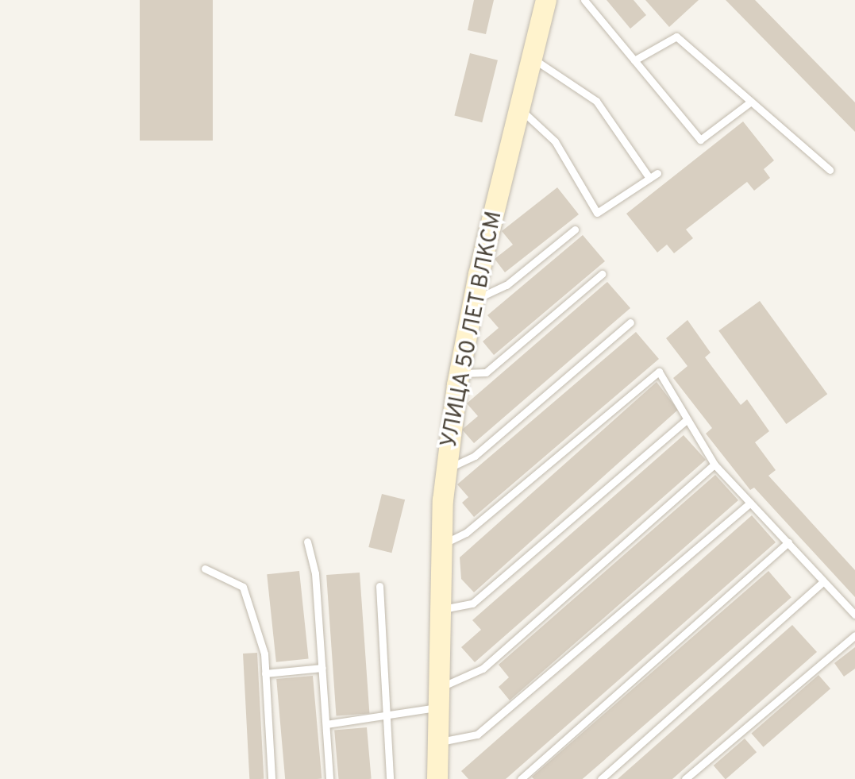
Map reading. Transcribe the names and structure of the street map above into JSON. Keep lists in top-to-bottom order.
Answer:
{
  "streets": {
    "street": ["УЛИЦА 50 ЛЕТ ВЛКСМ"]
  }
}
